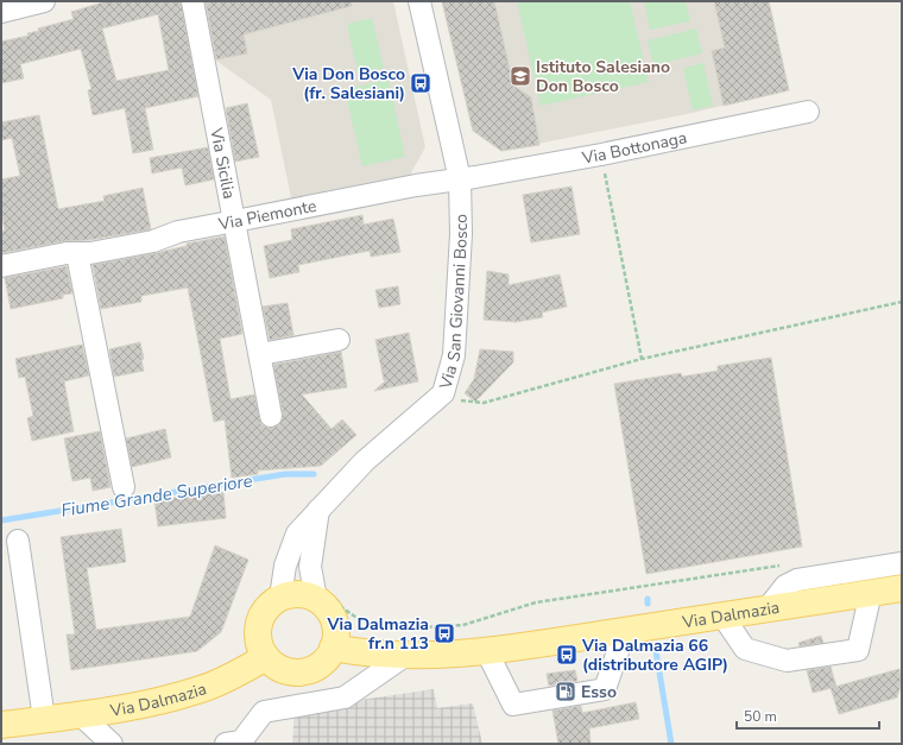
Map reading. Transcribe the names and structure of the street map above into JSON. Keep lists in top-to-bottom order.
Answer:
{
  "streets": {
    "main road": ["Via Dalmazia"],
    "street": [
      "Via Bottonaga",
      "Via Sicilia",
      "Via Piemonte",
      "Via San Giovanni Bosco"
    ]
  },
  "crossings": [
    ["Via Bottonaga", "Via Piemonte"],
    ["Via Bottonaga", "Via San Giovanni Bosco"],
    ["Via Sicilia", "Via Piemonte"],
    ["Via Piemonte", "Via San Giovanni Bosco"],
    ["Via San Giovanni Bosco", "Via Dalmazia"]
  ],
  "water": ["Fiume Grande Superiore"],
  "places": {
    "school or university": ["Istituto Salesiano Don Bosco"],
    "bus stop": ["Via Don Bosco (fr. Salesiani)", "Via Dalmazia fr.n 113", "Via Dalmazia 66 (distributore AGIP)"],
    "fuel station": ["Esso"]
  },
  "scale_bar": "50 m"
}
